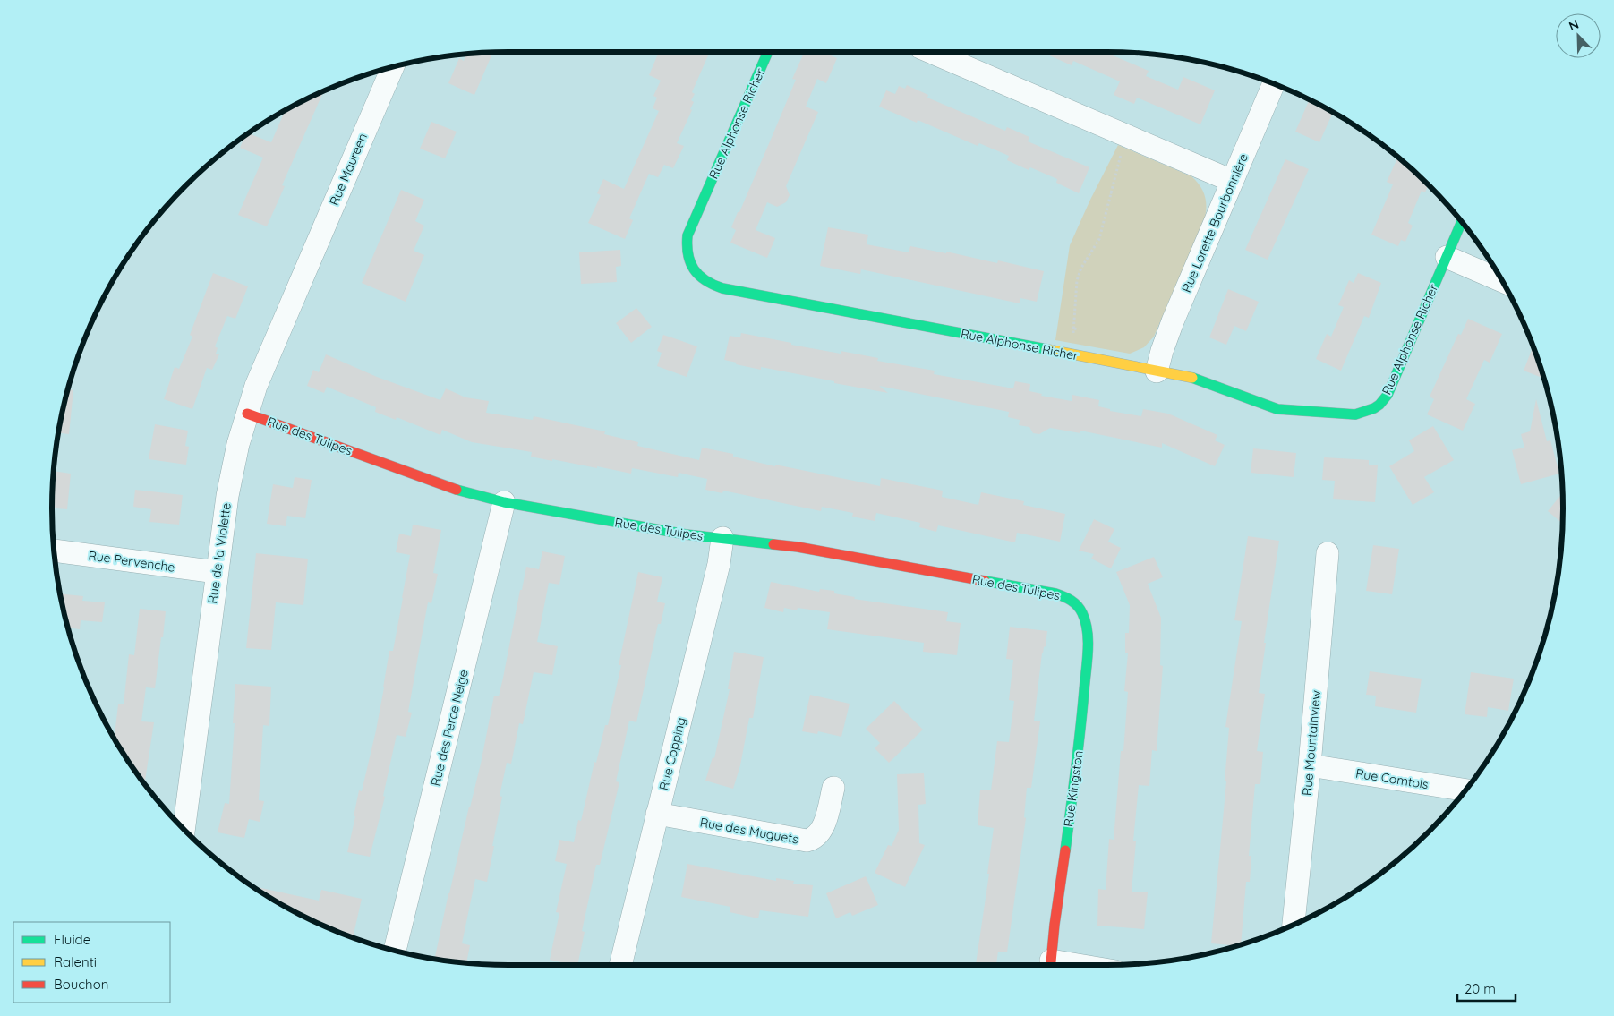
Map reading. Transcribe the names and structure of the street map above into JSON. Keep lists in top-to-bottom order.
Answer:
{
  "streets": {
    "street": [
      "Rue Alphonse Richer",
      "Rue Maureen",
      "Rue Lorette Bourbonnière",
      "Rue des Tulipes",
      "Rue de la Violette",
      "Rue Pervenche",
      "Rue des Perce Neige",
      "Rue Mountainview",
      "Rue Copping",
      "Rue Comtois",
      "Rue Kingston",
      "Rue des Muguets"
    ]
  },
  "crossings": [
    ["Rue Alphonse Richer", "Rue Lorette Bourbonnière"],
    ["Rue Maureen", "Rue de la Violette"],
    ["Rue des Tulipes", "Rue de la Violette"],
    ["Rue des Tulipes", "Rue des Perce Neige"],
    ["Rue des Tulipes", "Rue Copping"],
    ["Rue des Tulipes", "Rue Kingston"],
    ["Rue de la Violette", "Rue Pervenche"],
    ["Rue Mountainview", "Rue Comtois"],
    ["Rue Copping", "Rue des Muguets"]
  ],
  "legend": ["Fluide", "Ralenti", "Bouchon"],
  "scale_bar": "20 m",
  "north": "top left"
}
